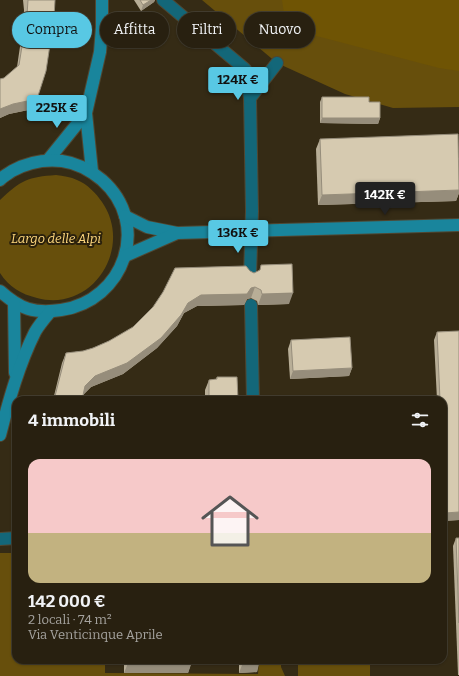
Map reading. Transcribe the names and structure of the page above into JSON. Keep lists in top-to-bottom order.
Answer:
{
  "parks": ["Largo delle Alpi"],
  "page": {
    "chip": [
      "Compra",
      "Affitta",
      "Filtri",
      "Nuovo"
    ],
    "price": [
      "124K €",
      "225K €",
      "142K €",
      "136K €"
    ],
    "heading": "4 immobili",
    "list": [
      {
        "name": "142 000 €",
        "note": "2 locali · 74 m² · Via Venticinque Aprile"
      }
    ]
  }
}
